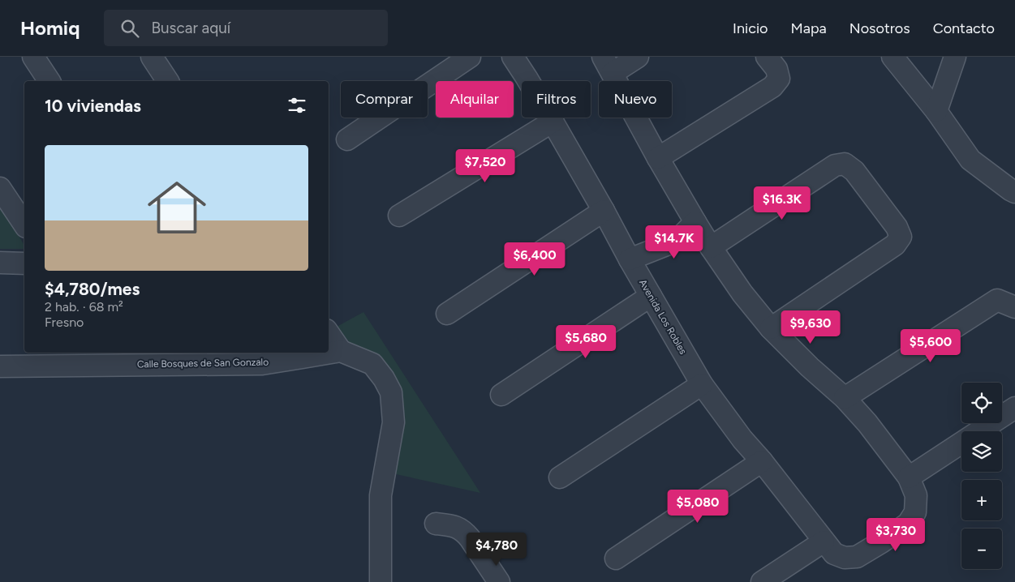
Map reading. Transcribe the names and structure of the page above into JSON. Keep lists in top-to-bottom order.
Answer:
{
  "streets": {
    "street": ["Avenida Los Robles", "Calle Bosques de San Gonzalo"]
  },
  "page": {
    "header": "Homiq",
    "search": "Buscar aquí",
    "nav": [
      "Inicio",
      "Mapa",
      "Nosotros",
      "Contacto"
    ],
    "chip": [
      "Comprar",
      "Alquilar",
      "Filtros",
      "Nuevo"
    ],
    "heading": "10 viviendas",
    "list": [
      {
        "name": "$4,780/mes",
        "note": "2 hab. · 68 m² · Fresno"
      }
    ],
    "price": [
      "$7,520",
      "$16.3K",
      "$14.7K",
      "$6,400",
      "$9,630",
      "$5,680",
      "$5,600",
      "$5,080",
      "$3,730",
      "$4,780"
    ],
    "map_buttons": ["+", "−"]
  }
}
